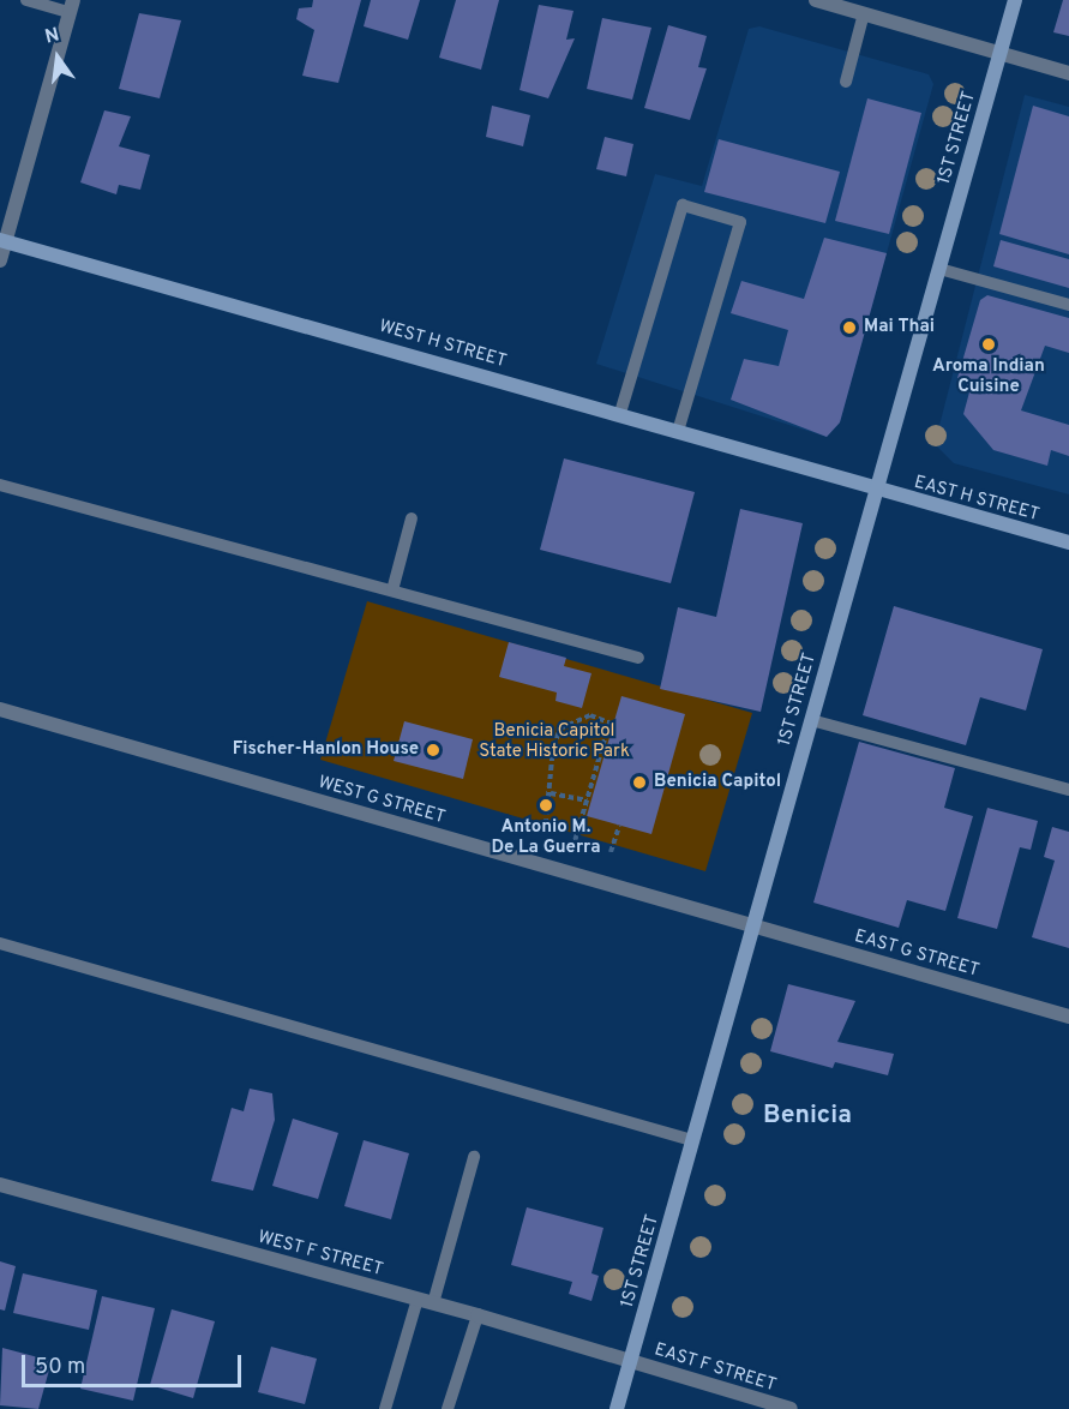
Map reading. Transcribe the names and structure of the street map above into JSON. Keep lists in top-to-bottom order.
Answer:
{
  "streets": {
    "main road": ["1ST STREET", "WEST H STREET", "EAST H STREET"],
    "street": [
      "WEST G STREET",
      "EAST G STREET",
      "WEST F STREET",
      "EAST F STREET"
    ]
  },
  "crossings": [
    ["1ST STREET", "WEST H STREET"],
    ["1ST STREET", "EAST H STREET"],
    ["1ST STREET", "WEST G STREET"],
    ["1ST STREET", "EAST G STREET"],
    ["1ST STREET", "WEST F STREET"],
    ["1ST STREET", "EAST F STREET"],
    ["WEST H STREET", "EAST H STREET"],
    ["WEST G STREET", "EAST G STREET"],
    ["WEST F STREET", "EAST F STREET"]
  ],
  "districts": ["Benicia"],
  "parks": ["Benicia Capitol State Historic Park"],
  "places": [
    "Mai Thai",
    "Aroma Indian Cuisine",
    "Fischer-Hanlon House",
    "Benicia Capitol",
    "Antonio M. De La Guerra"
  ],
  "scale_bar": "50 m",
  "north": "top"
}
